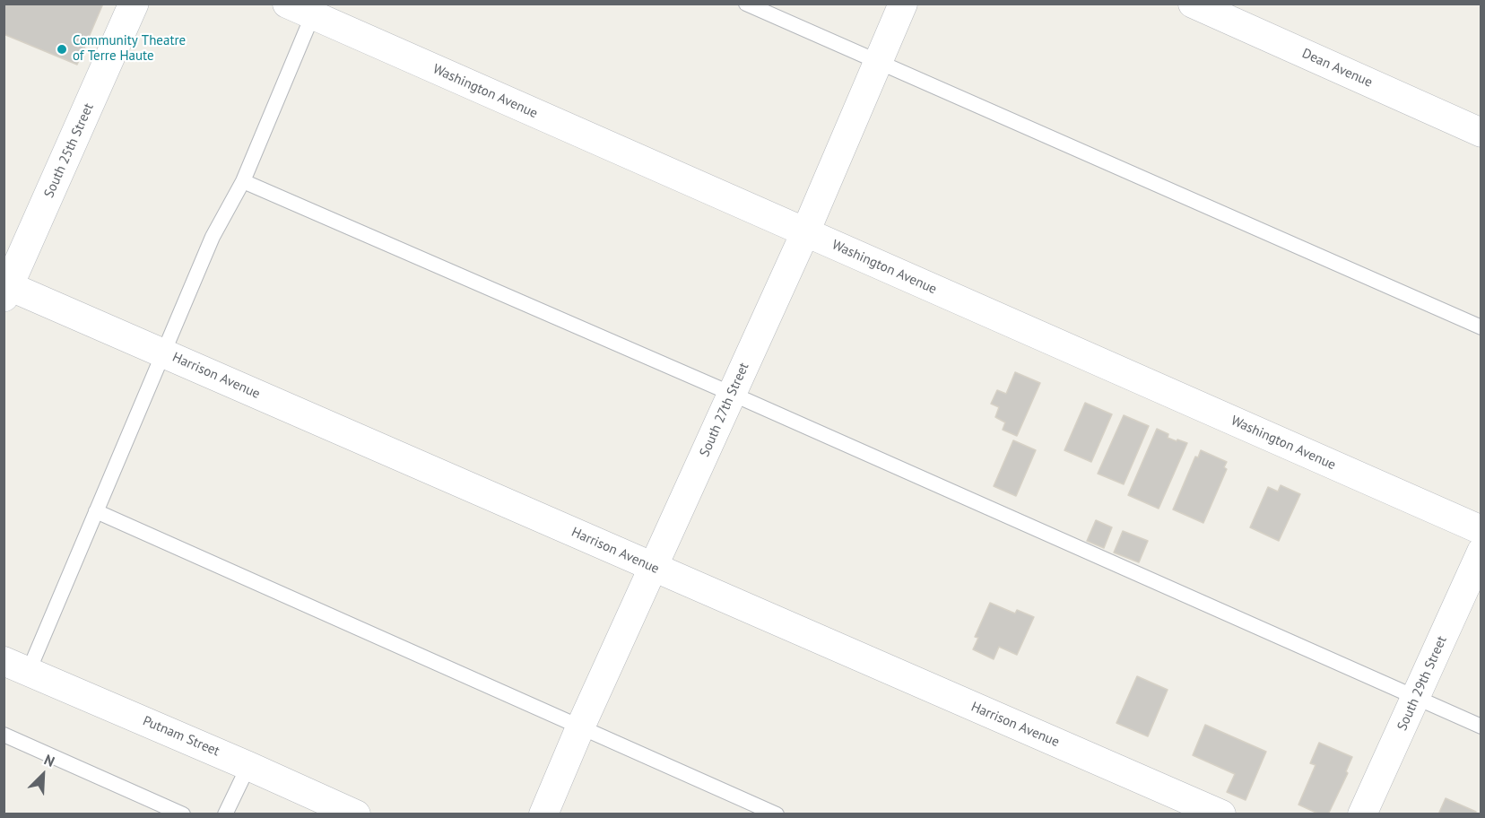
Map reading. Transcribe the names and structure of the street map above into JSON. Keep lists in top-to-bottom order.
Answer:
{
  "streets": {
    "main road": ["South 25th Street"],
    "street": [
      "Dean Avenue",
      "Washington Avenue",
      "Harrison Avenue",
      "South 27th Street",
      "South 29th Street",
      "Putnam Street"
    ]
  },
  "crossings": [
    ["Washington Avenue", "South 27th Street"],
    ["South 25th Street", "Harrison Avenue"],
    ["Harrison Avenue", "South 27th Street"]
  ],
  "places": ["Community Theatre of Terre Haute"],
  "north": "top right"
}
